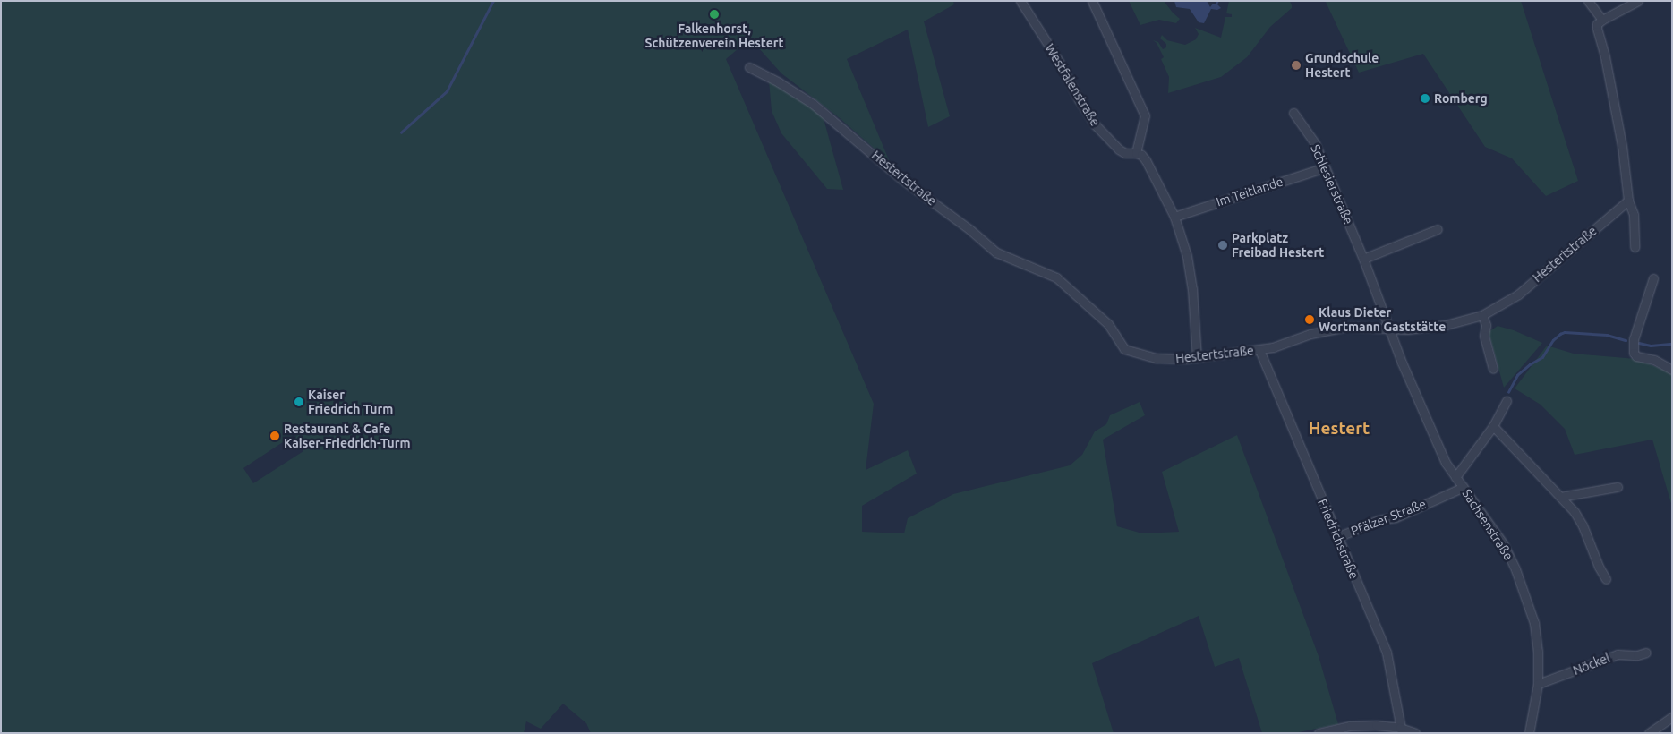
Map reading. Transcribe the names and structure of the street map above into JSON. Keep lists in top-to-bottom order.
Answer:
{
  "streets": {
    "street": [
      "Westfalenstraße",
      "Hestertstraße",
      "Schlesierstraße",
      "Im Teitlande",
      "Pfälzer Straße",
      "Sachsenstraße",
      "Friedrichstraße",
      "Nöckel"
    ]
  },
  "crossings": [
    ["Westfalenstraße", "Hestertstraße"],
    ["Westfalenstraße", "Im Teitlande"],
    ["Hestertstraße", "Schlesierstraße"],
    ["Hestertstraße", "Sachsenstraße"],
    ["Hestertstraße", "Friedrichstraße"],
    ["Schlesierstraße", "Im Teitlande"],
    ["Schlesierstraße", "Sachsenstraße"],
    ["Pfälzer Straße", "Sachsenstraße"],
    ["Pfälzer Straße", "Friedrichstraße"],
    ["Sachsenstraße", "Nöckel"]
  ],
  "districts": ["Hestert"],
  "places": [
    "Falkenhorst, Schützenverein Hestert",
    "Grundschule Hestert",
    "Romberg",
    "Parkplatz Freibad Hestert",
    "Klaus Dieter Wortmann Gaststätte",
    "Kaiser Friedrich Turm",
    "Restaurant & Cafe Kaiser-Friedrich-Turm"
  ]
}
